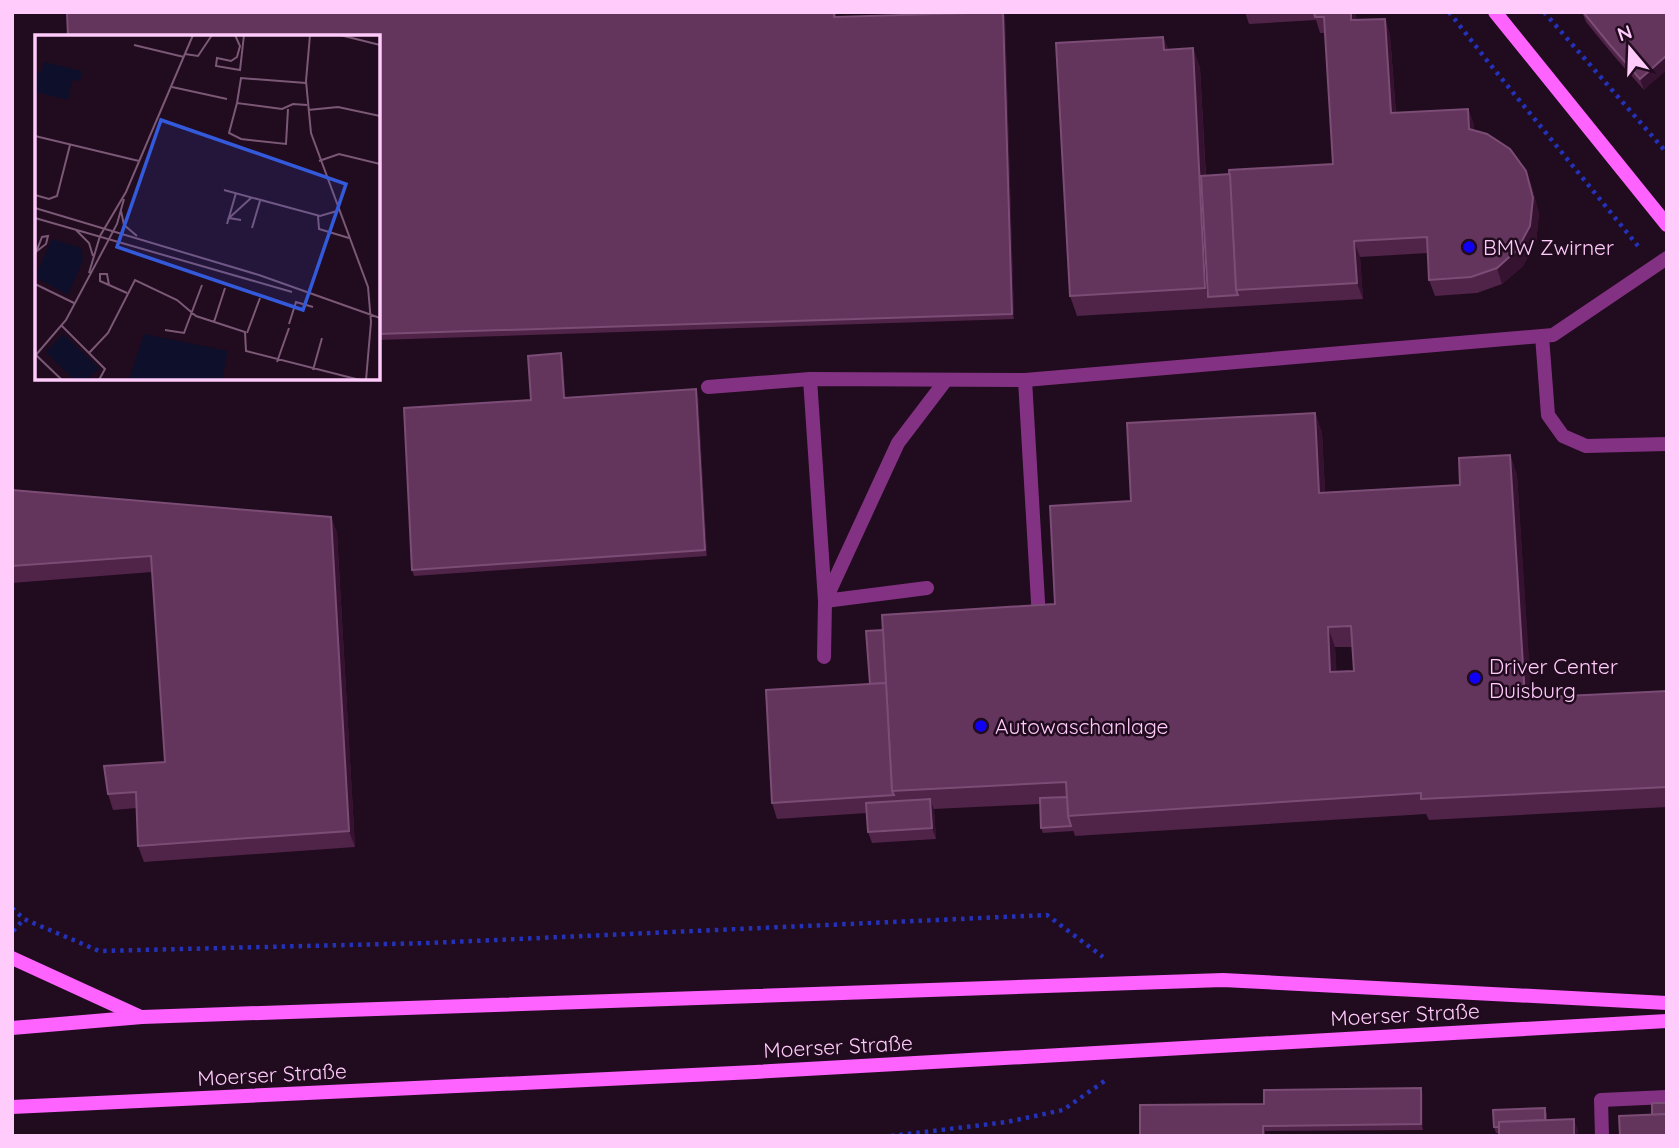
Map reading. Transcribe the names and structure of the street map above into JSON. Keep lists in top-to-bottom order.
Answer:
{
  "streets": {
    "main road": ["Moerser Straße"]
  },
  "places": ["BMW Zwirner", "Driver Center Duisburg", "Autowaschanlage"],
  "north": "top"
}
